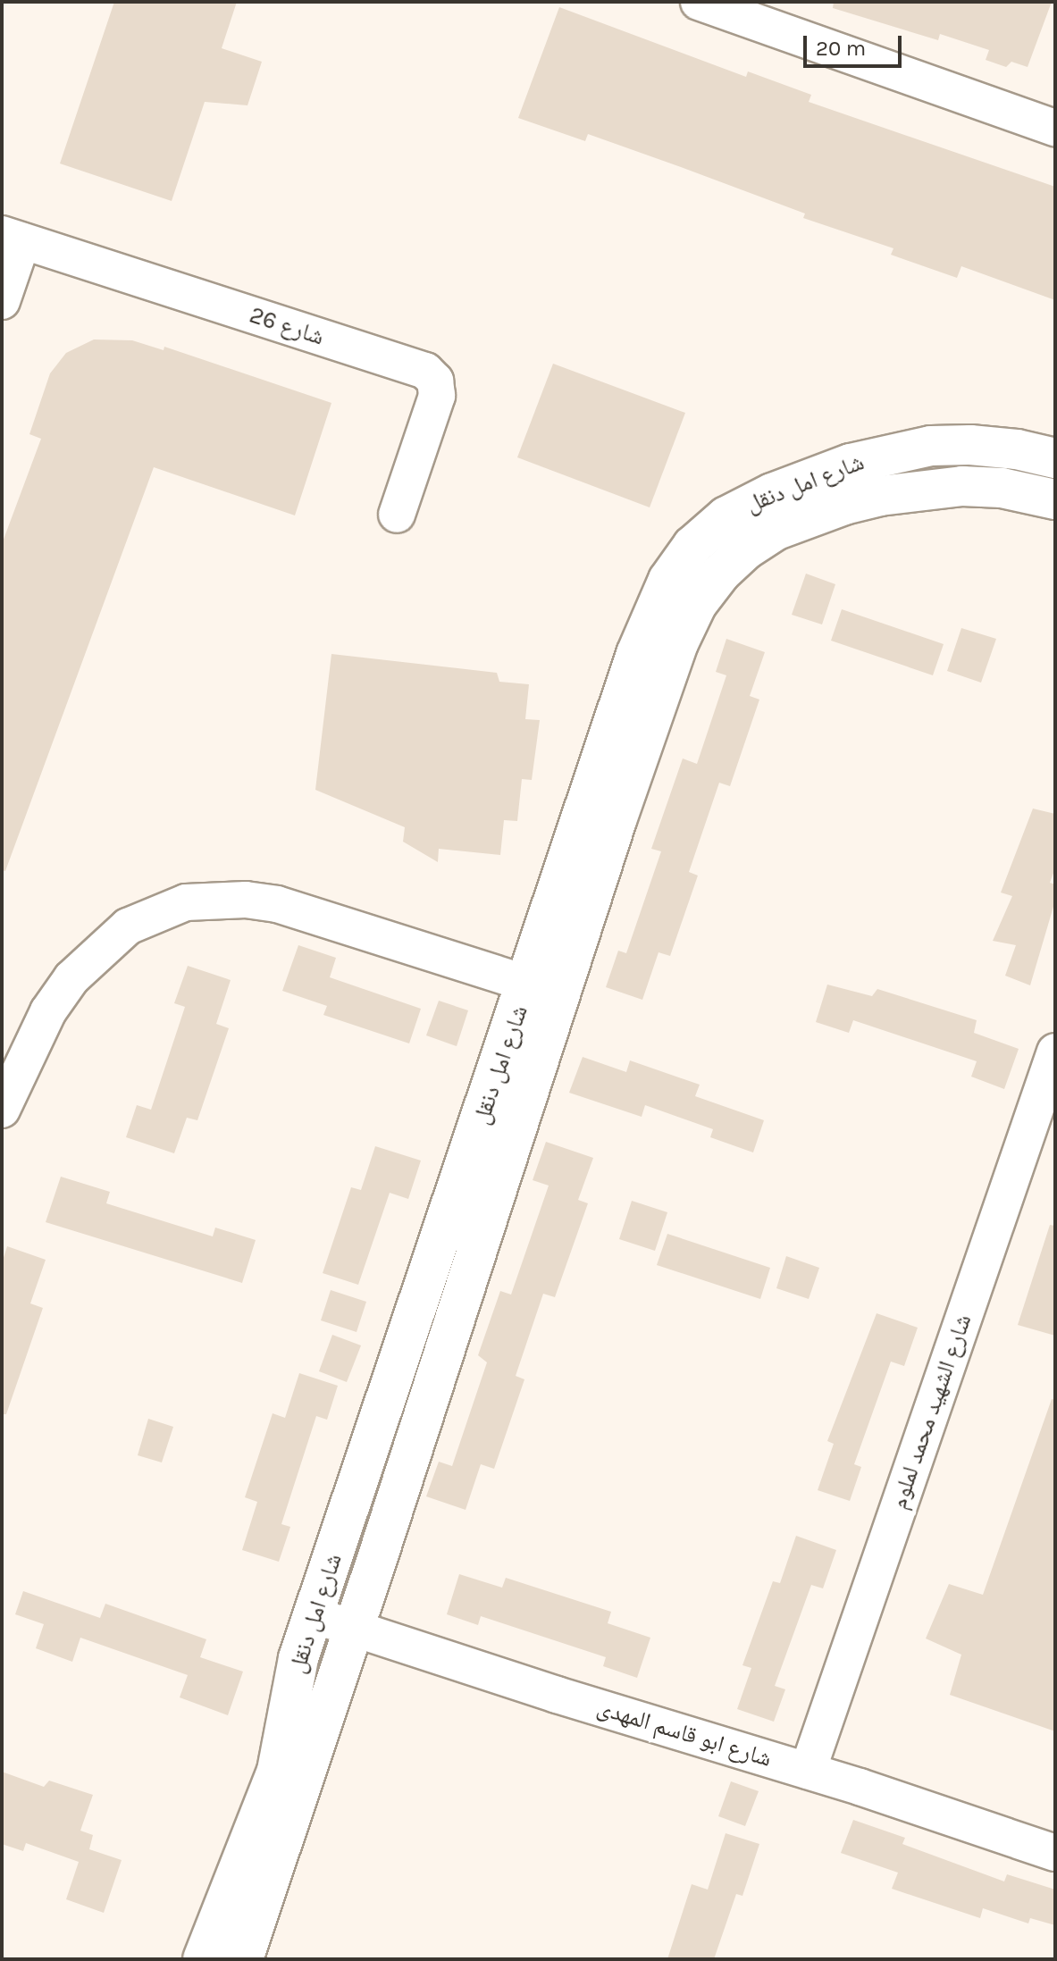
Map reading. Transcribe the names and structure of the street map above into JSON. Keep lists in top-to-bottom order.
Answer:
{
  "streets": {
    "street": [
      "شارع 26",
      "شارع امل دنقل",
      "شارع الشهيد محمد لملوم",
      "شارع ابو قاسم المهدى"
    ]
  },
  "crossings": [
    ["شارع امل دنقل", "شارع ابو قاسم المهدى"],
    ["شارع الشهيد محمد لملوم", "شارع ابو قاسم المهدى"]
  ],
  "scale_bar": "20 m"
}
